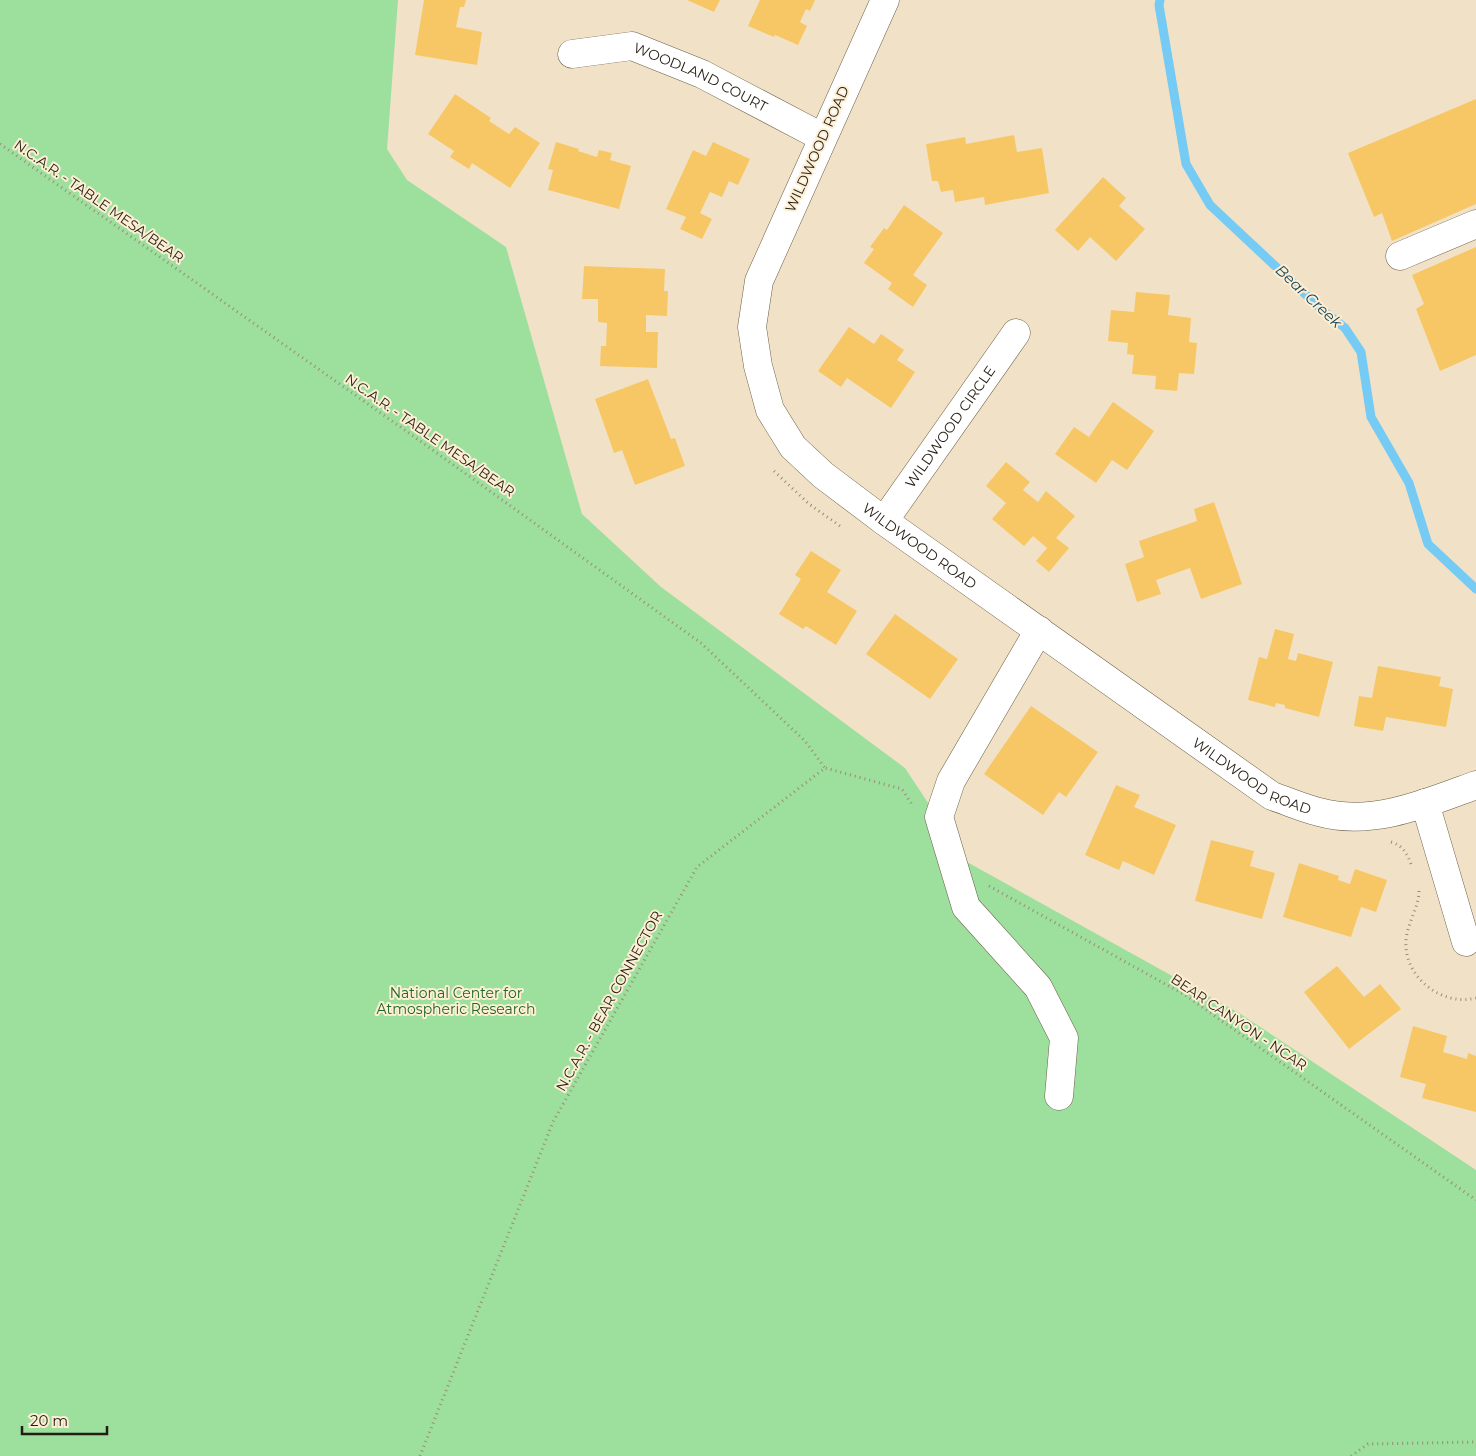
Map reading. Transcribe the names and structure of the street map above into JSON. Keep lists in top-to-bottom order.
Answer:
{
  "streets": {
    "street": ["WOODLAND COURT", "WILDWOOD ROAD", "WILDWOOD CIRCLE"],
    "path": ["N.C.A.R. - TABLE MESA/BEAR", "N.C.A.R. - BEAR CONNECTOR", "BEAR CANYON - NCAR"]
  },
  "crossings": [
    ["WOODLAND COURT", "WILDWOOD ROAD"],
    ["WILDWOOD ROAD", "WILDWOOD CIRCLE"],
    ["N.C.A.R. - TABLE MESA/BEAR", "N.C.A.R. - BEAR CONNECTOR"]
  ],
  "water": ["Bear Creek"],
  "parks": ["National Center for Atmospheric Research"],
  "scale_bar": "20 m"
}
